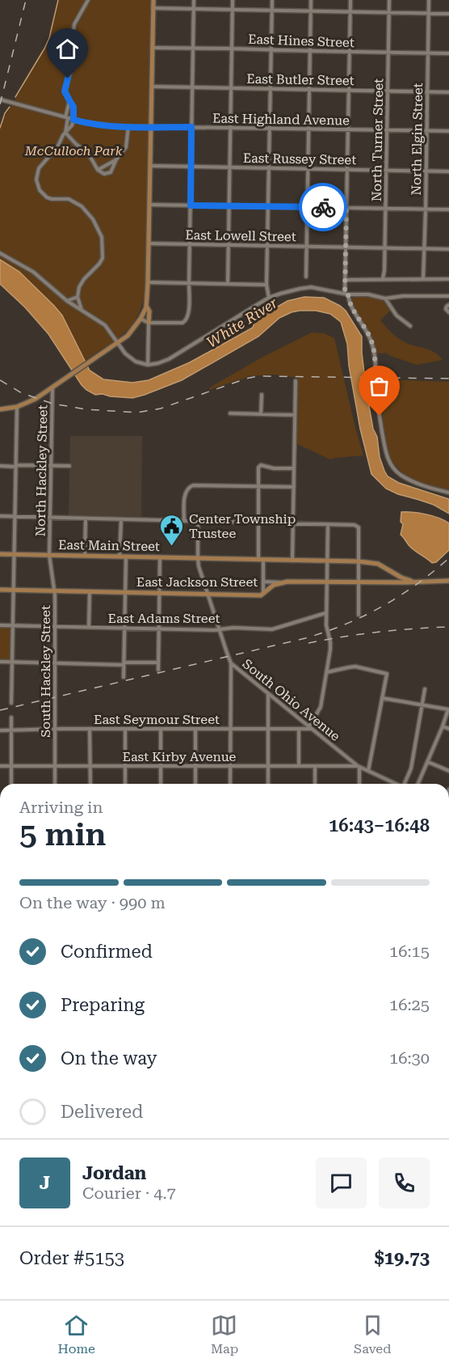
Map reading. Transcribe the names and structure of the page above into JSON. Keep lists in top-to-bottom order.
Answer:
{
  "streets": {
    "main road": ["East Main Street", "East Jackson Street"],
    "street": [
      "East Hines Street",
      "East Butler Street",
      "East Highland Avenue",
      "North Elgin Street",
      "North Turner Street",
      "East Russey Street",
      "East Lowell Street",
      "North Hackley Street",
      "East Adams Street",
      "South Hackley Street",
      "South Ohio Avenue",
      "East Seymour Street",
      "East Kirby Avenue"
    ]
  },
  "crossings": [
    ["East Hines Street", "North Elgin Street"],
    ["East Hines Street", "North Turner Street"],
    ["East Butler Street", "North Elgin Street"],
    ["East Butler Street", "North Turner Street"],
    ["East Highland Avenue", "North Elgin Street"],
    ["East Highland Avenue", "North Turner Street"],
    ["North Elgin Street", "East Russey Street"],
    ["North Elgin Street", "East Lowell Street"],
    ["North Turner Street", "East Russey Street"],
    ["North Turner Street", "East Lowell Street"],
    ["North Hackley Street", "East Main Street"],
    ["North Hackley Street", "South Hackley Street"],
    ["East Main Street", "East Jackson Street"],
    ["East Main Street", "South Hackley Street"],
    ["East Main Street", "South Ohio Avenue"],
    ["East Jackson Street", "South Hackley Street"],
    ["East Jackson Street", "South Ohio Avenue"],
    ["East Adams Street", "South Hackley Street"],
    ["East Adams Street", "South Ohio Avenue"],
    ["South Hackley Street", "East Seymour Street"],
    ["South Hackley Street", "East Kirby Avenue"],
    ["South Ohio Avenue", "East Seymour Street"],
    ["South Ohio Avenue", "East Kirby Avenue"]
  ],
  "water": ["White River"],
  "parks": ["McCulloch Park"],
  "places": {
    "public building": ["Center Township Trustee"]
  },
  "page": {
    "heading": ["5 min", "Arriving in", "16:43–16:48"],
    "panel": [
      "Jordan",
      "Courier · 4.7",
      "Order #5153",
      "$19.73"
    ],
    "bar": "On the way · 990 m",
    "list": [
      ["Confirmed", "16:15"],
      ["Preparing", "16:25"],
      ["On the way", "16:30"],
      "Delivered"
    ],
    "round": "J",
    "tabs": ["Home", "Map", "Saved"]
  }
}
